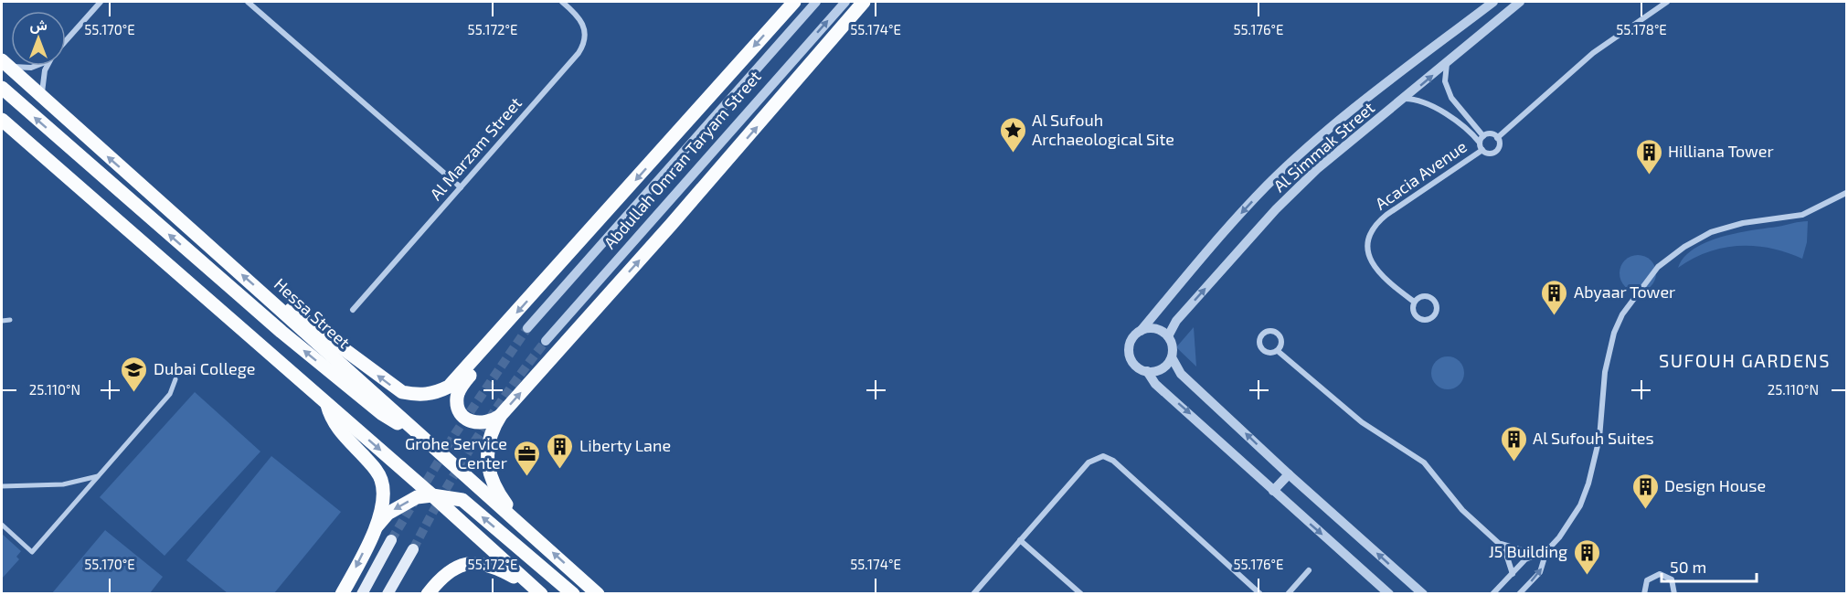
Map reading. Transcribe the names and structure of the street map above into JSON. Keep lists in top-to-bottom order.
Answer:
{
  "streets": {
    "main road": ["Hessa Street"],
    "street": [
      "Al Simmak Street",
      "Al Marzam Street",
      "Abdullah Omran Taryam Street",
      "Acacia Avenue"
    ]
  },
  "crossings": [
    ["Al Simmak Street", "Acacia Avenue"]
  ],
  "districts": ["SUFOUH GARDENS"],
  "places": {
    "place": ["Al Sufouh Archaeological Site"],
    "building": [
      "Hilliana Tower",
      "Abyaar Tower",
      "Al Sufouh Suites",
      "Liberty Lane",
      "Design House",
      "J5 Building"
    ],
    "school or university": ["Dubai College"],
    "office": ["Grohe Service Center"]
  },
  "scale_bar": "50 m",
  "north": "top",
  "coordinates": [
    "55.170°E",
    "55.172°E",
    "55.174°E",
    "55.176°E",
    "55.178°E",
    "25.110°N"
  ]
}
